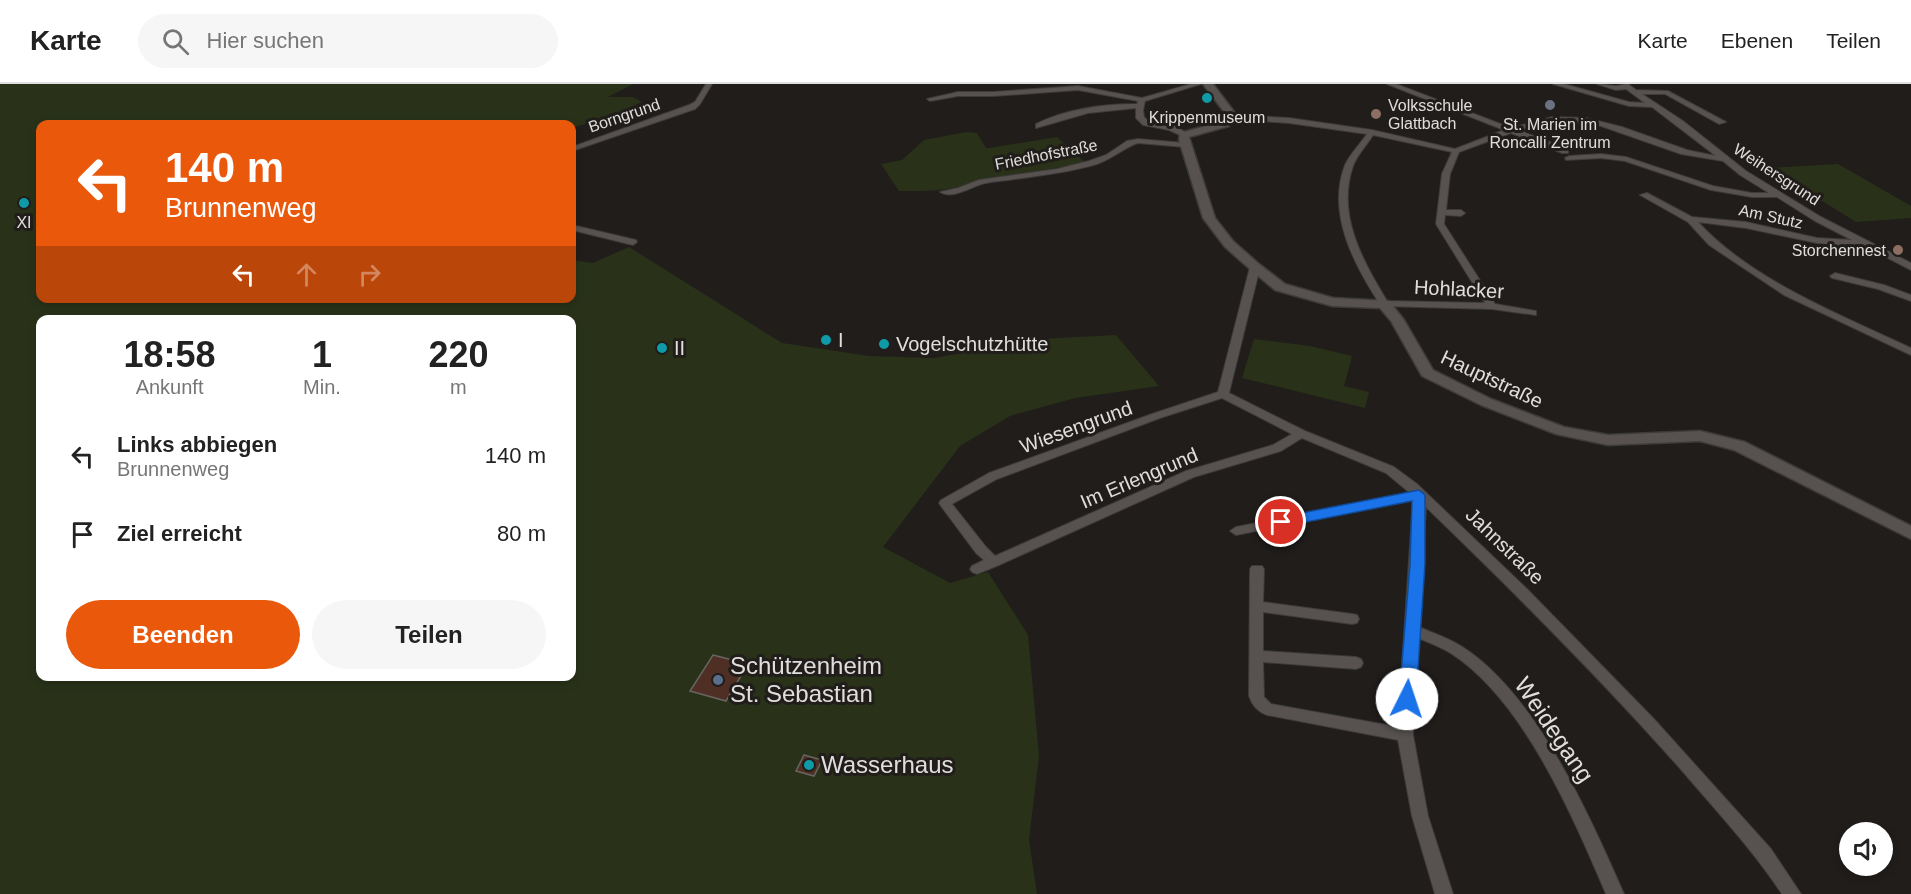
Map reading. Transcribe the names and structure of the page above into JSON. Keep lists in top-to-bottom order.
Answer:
{
  "streets": {
    "street": [
      "Borngrund",
      "Friedhofstraße",
      "Weihersgrund",
      "Am Stutz",
      "Hohlacker",
      "Hauptstraße",
      "Wiesengrund",
      "Im Erlengrund",
      "Jahnstraße",
      "Weidegang"
    ]
  },
  "crossings": [
    ["Weihersgrund", "Am Stutz"],
    ["Hohlacker", "Hauptstraße"],
    ["Wiesengrund", "Im Erlengrund"],
    ["Wiesengrund", "Jahnstraße"],
    ["Im Erlengrund", "Jahnstraße"]
  ],
  "places": [
    "Krippenmuseum",
    "St. Marien im Roncalli Zentrum",
    "Volksschule Glattbach",
    "XI",
    "Storchennest",
    "I",
    "Vogelschutzhütte",
    "II",
    "Schützenheim St. Sebastian",
    "Wasserhaus"
  ],
  "page": {
    "header": "Karte",
    "search": "Hier suchen",
    "nav": ["Karte", "Ebenen", "Teilen"],
    "turn": ["140 m", "Brunnenweg"],
    "eta": [
      "18:58",
      "Ankunft",
      "1",
      "Min.",
      "220",
      "m"
    ],
    "list": [
      {
        "name": "Links abbiegen",
        "note": "Brunnenweg",
        "value": "140 m"
      },
      {
        "name": "Ziel erreicht",
        "value": "80 m"
      }
    ],
    "buttons": ["Beenden", "Teilen"]
  }
}
